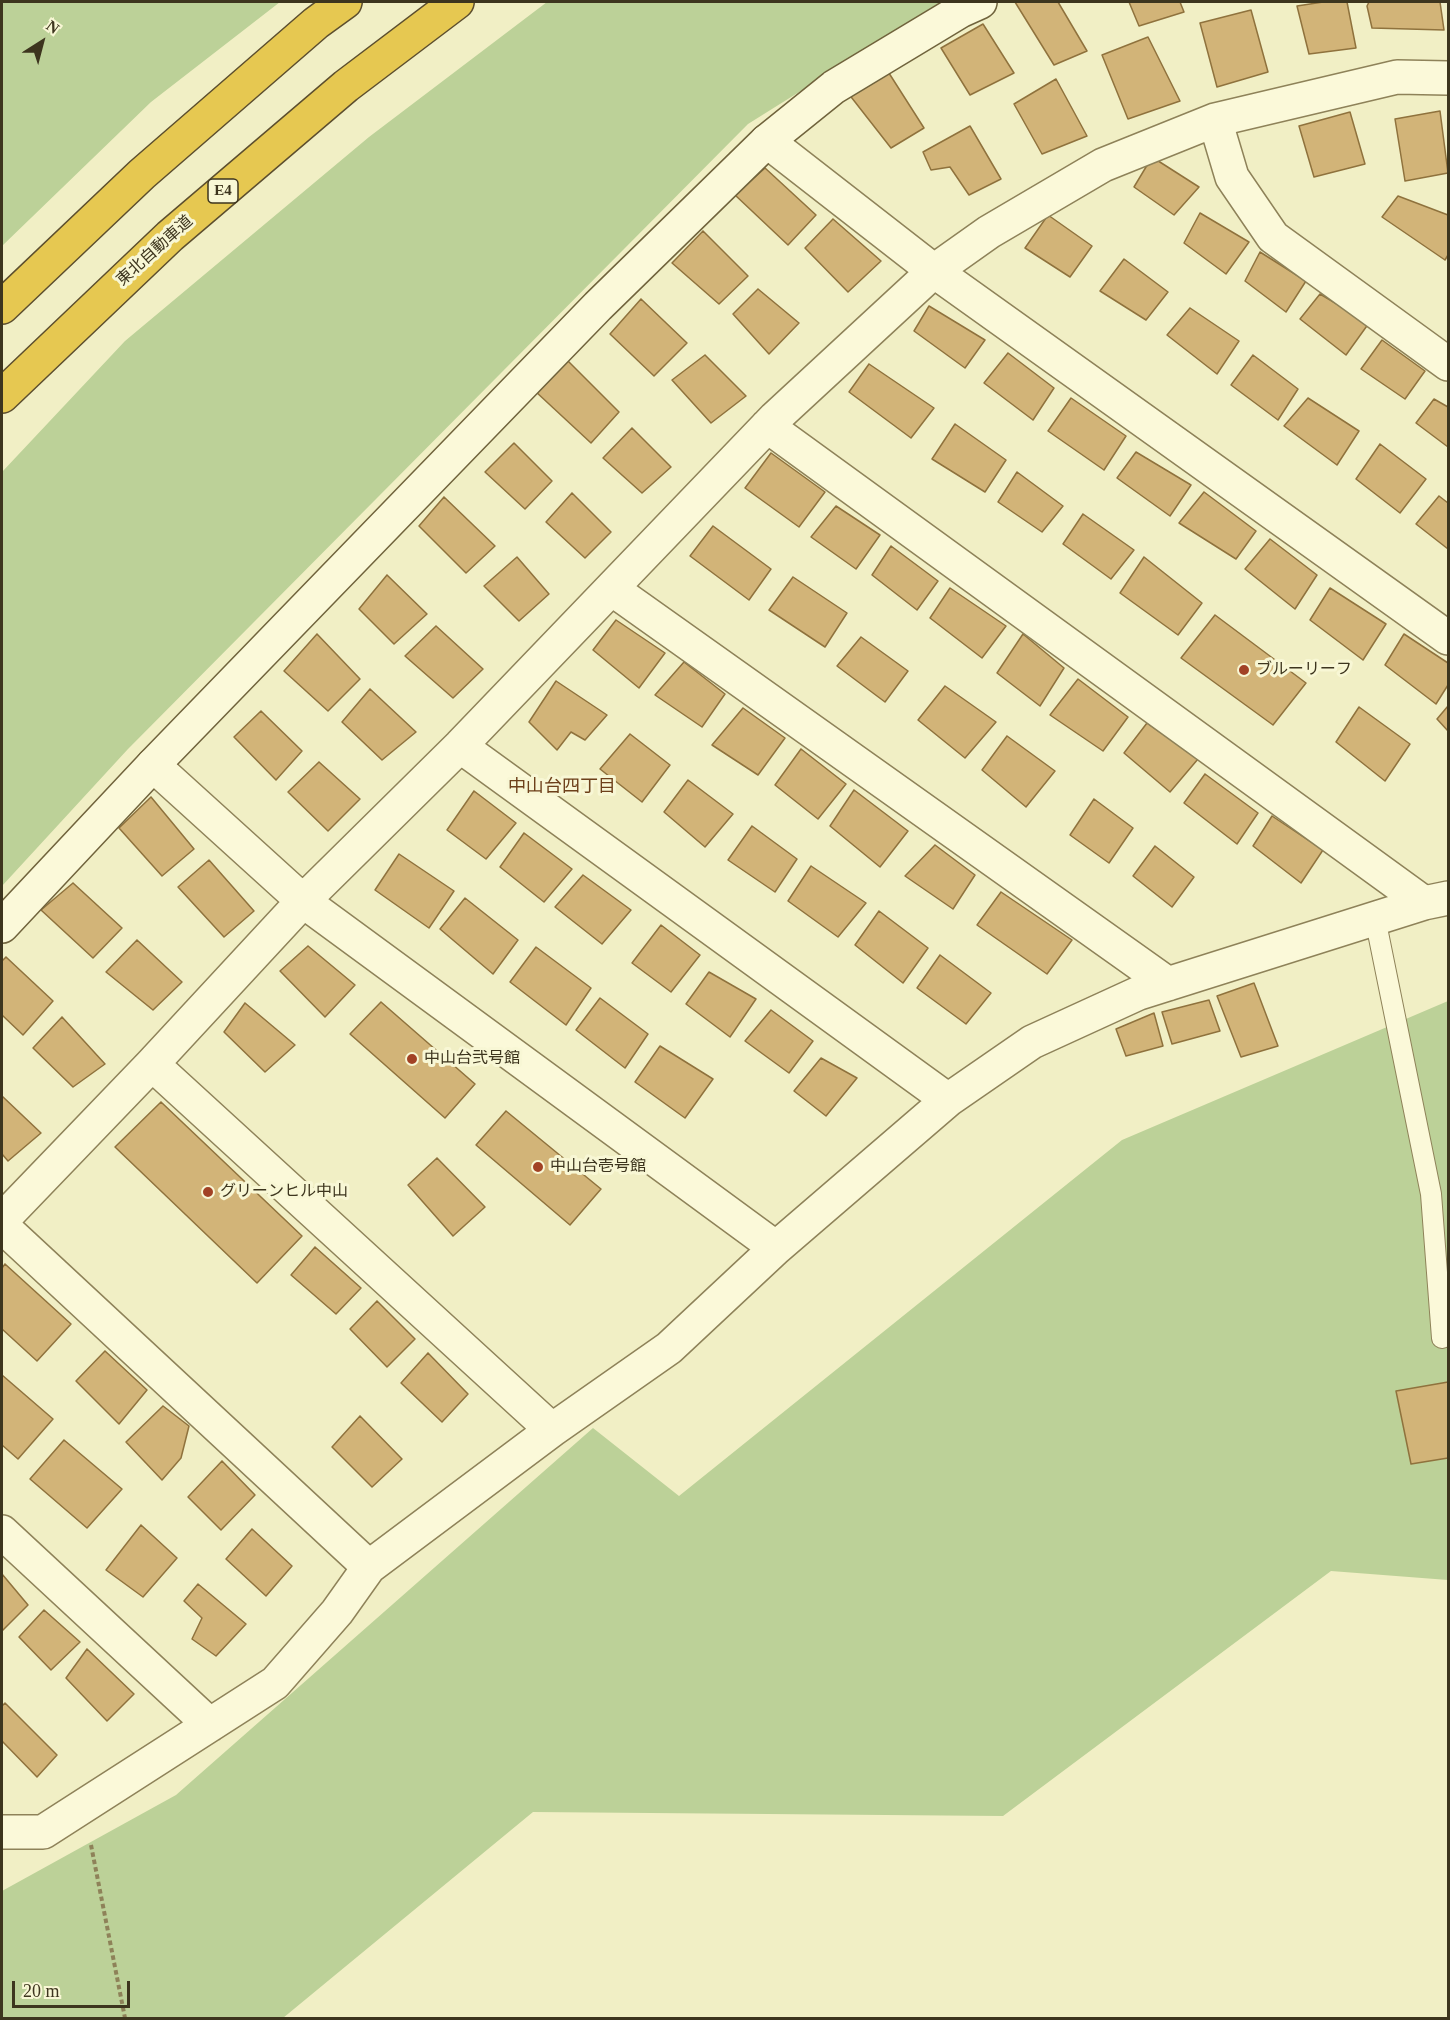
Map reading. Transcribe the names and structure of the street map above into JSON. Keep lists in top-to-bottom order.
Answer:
{
  "streets": {
    "highway": ["E4", "東北自動車道"]
  },
  "districts": ["中山台四丁目"],
  "places": [
    "ブルーリーフ",
    "中山台弐号館",
    "中山台壱号館",
    "グリーンヒル中山"
  ],
  "scale_bar": "20 m",
  "north": "top right"
}
